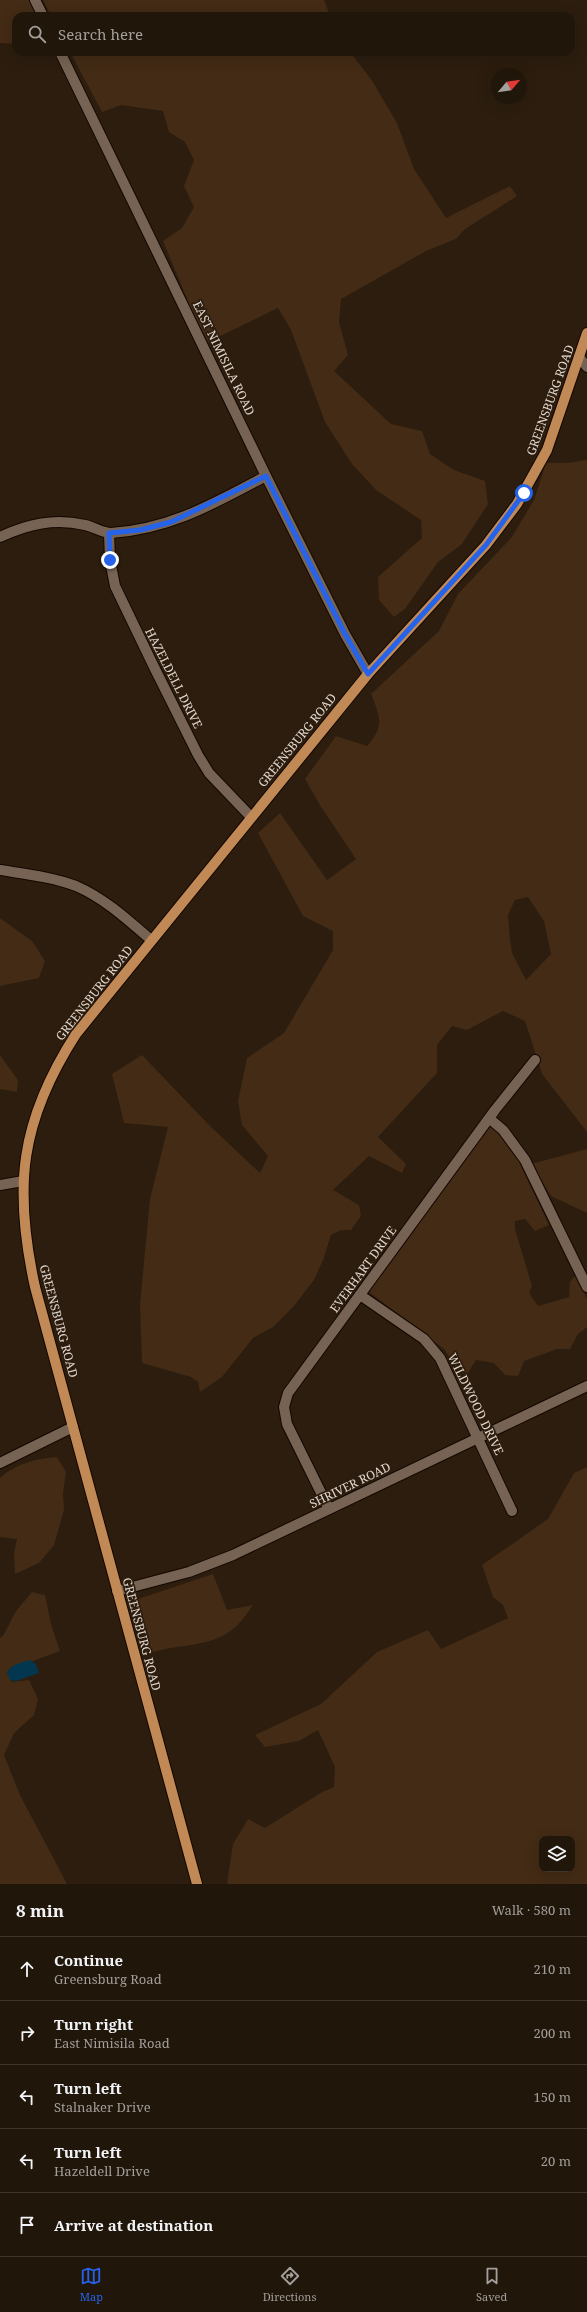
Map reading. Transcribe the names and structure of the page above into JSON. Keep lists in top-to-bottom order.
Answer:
{
  "streets": {
    "main road": ["GREENSBURG ROAD"],
    "street": [
      "EAST NIMISILA ROAD",
      "HAZELDELL DRIVE",
      "EVERHART DRIVE",
      "WILDWOOD DRIVE",
      "SHRIVER ROAD"
    ]
  },
  "crossings": [
    ["EAST NIMISILA ROAD", "GREENSBURG ROAD"],
    ["GREENSBURG ROAD", "HAZELDELL DRIVE"],
    ["GREENSBURG ROAD", "SHRIVER ROAD"],
    ["EVERHART DRIVE", "WILDWOOD DRIVE"],
    ["EVERHART DRIVE", "SHRIVER ROAD"],
    ["WILDWOOD DRIVE", "SHRIVER ROAD"]
  ],
  "north": "top right",
  "page": {
    "search": "Search here",
    "heading": ["8 min", "Walk · 580 m"],
    "list": [
      ["Continue", "Greensburg Road", "210 m"],
      ["Turn right", "East Nimisila Road", "200 m"],
      ["Turn left", "Stalnaker Drive", "150 m"],
      ["Turn left", "Hazeldell Drive", "20 m"],
      "Arrive at destination"
    ],
    "nav": ["Map", "Directions", "Saved"]
  }
}
